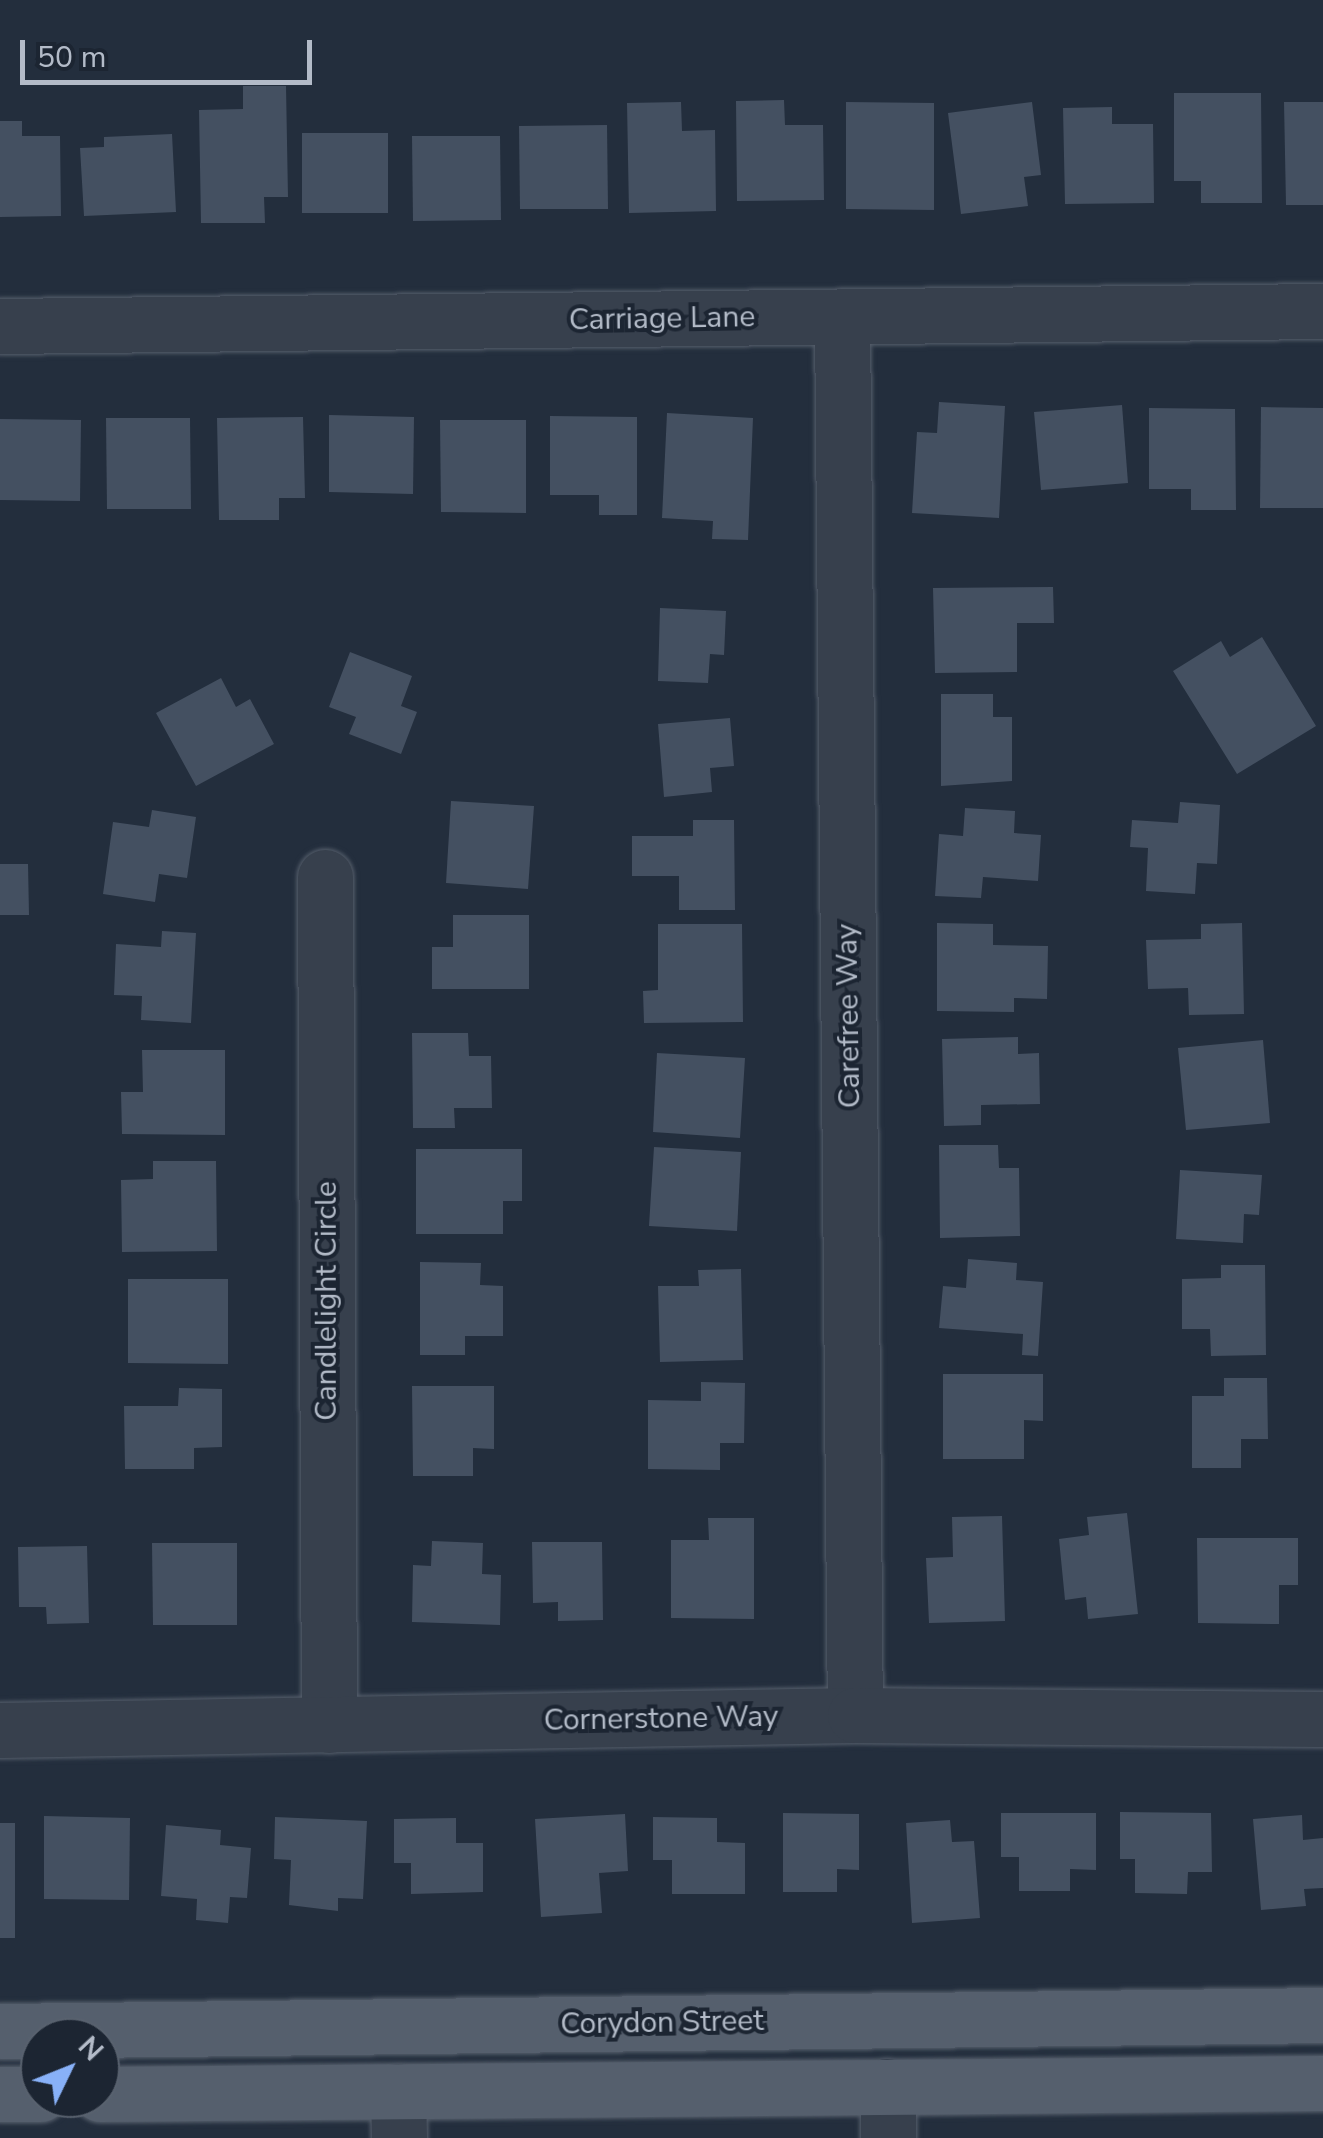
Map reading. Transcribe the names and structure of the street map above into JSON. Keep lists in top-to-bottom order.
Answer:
{
  "streets": {
    "main road": ["Corydon Street"],
    "street": [
      "Carriage Lane",
      "Carefree Way",
      "Candlelight Circle",
      "Cornerstone Way"
    ]
  },
  "crossings": [
    ["Carriage Lane", "Carefree Way"],
    ["Carefree Way", "Cornerstone Way"],
    ["Candlelight Circle", "Cornerstone Way"]
  ],
  "scale_bar": "50 m",
  "north": "top right"
}
